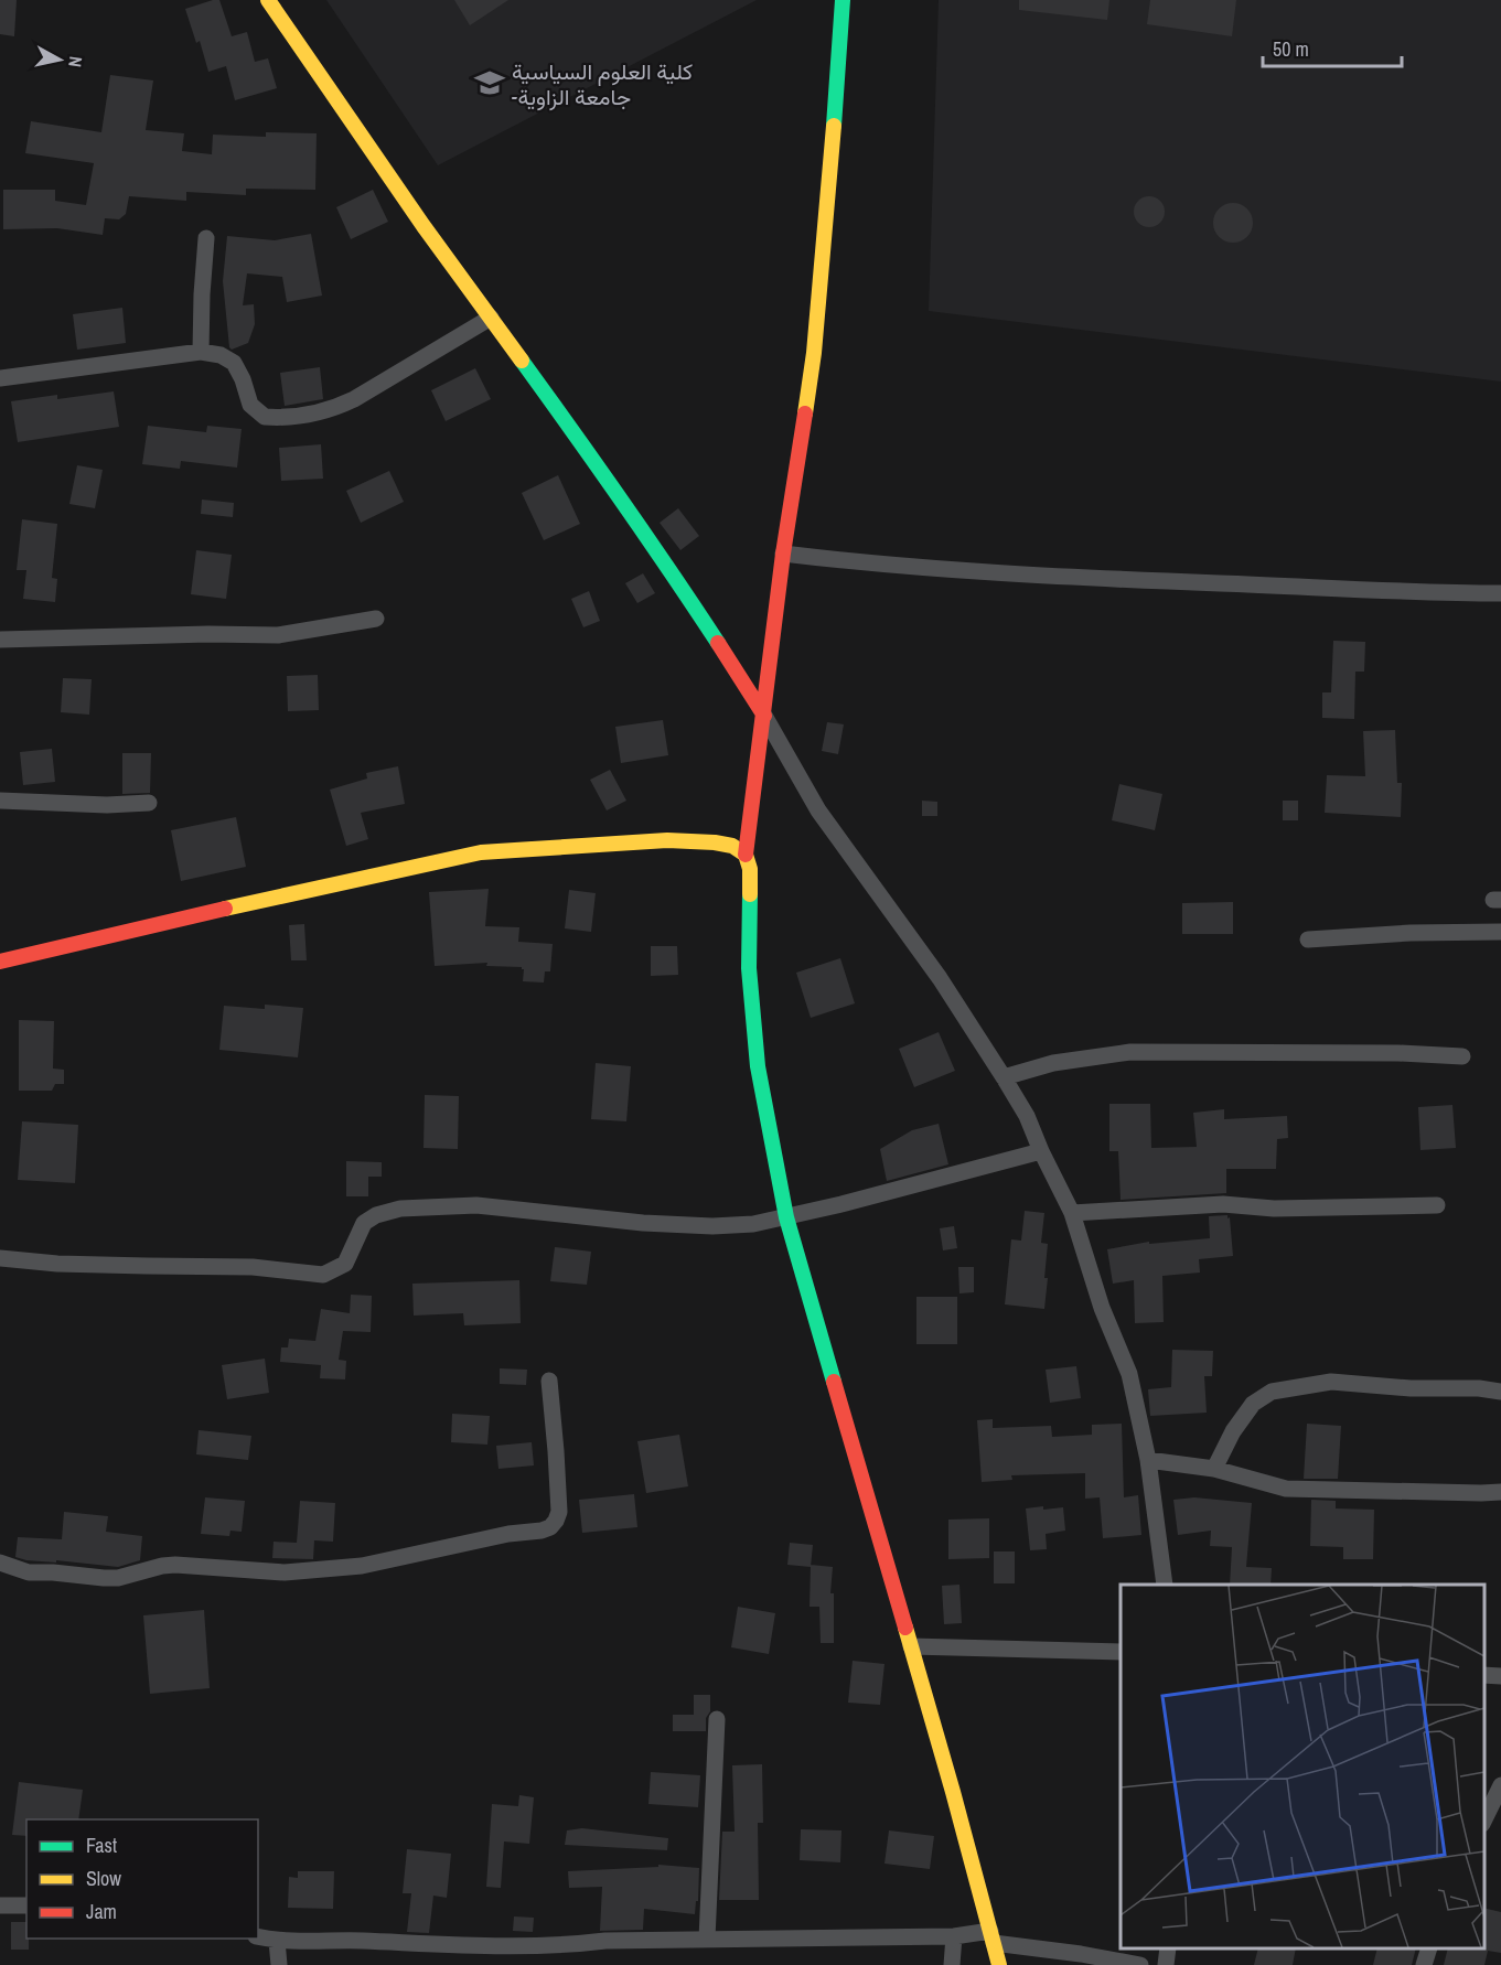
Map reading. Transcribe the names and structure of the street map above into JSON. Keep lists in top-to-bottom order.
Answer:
{
  "places": {
    "school or university": ["كلية العلوم السياسية -جامعة الزاوية"]
  },
  "legend": ["Fast", "Slow", "Jam"],
  "scale_bar": "50 m",
  "north": "right"
}
